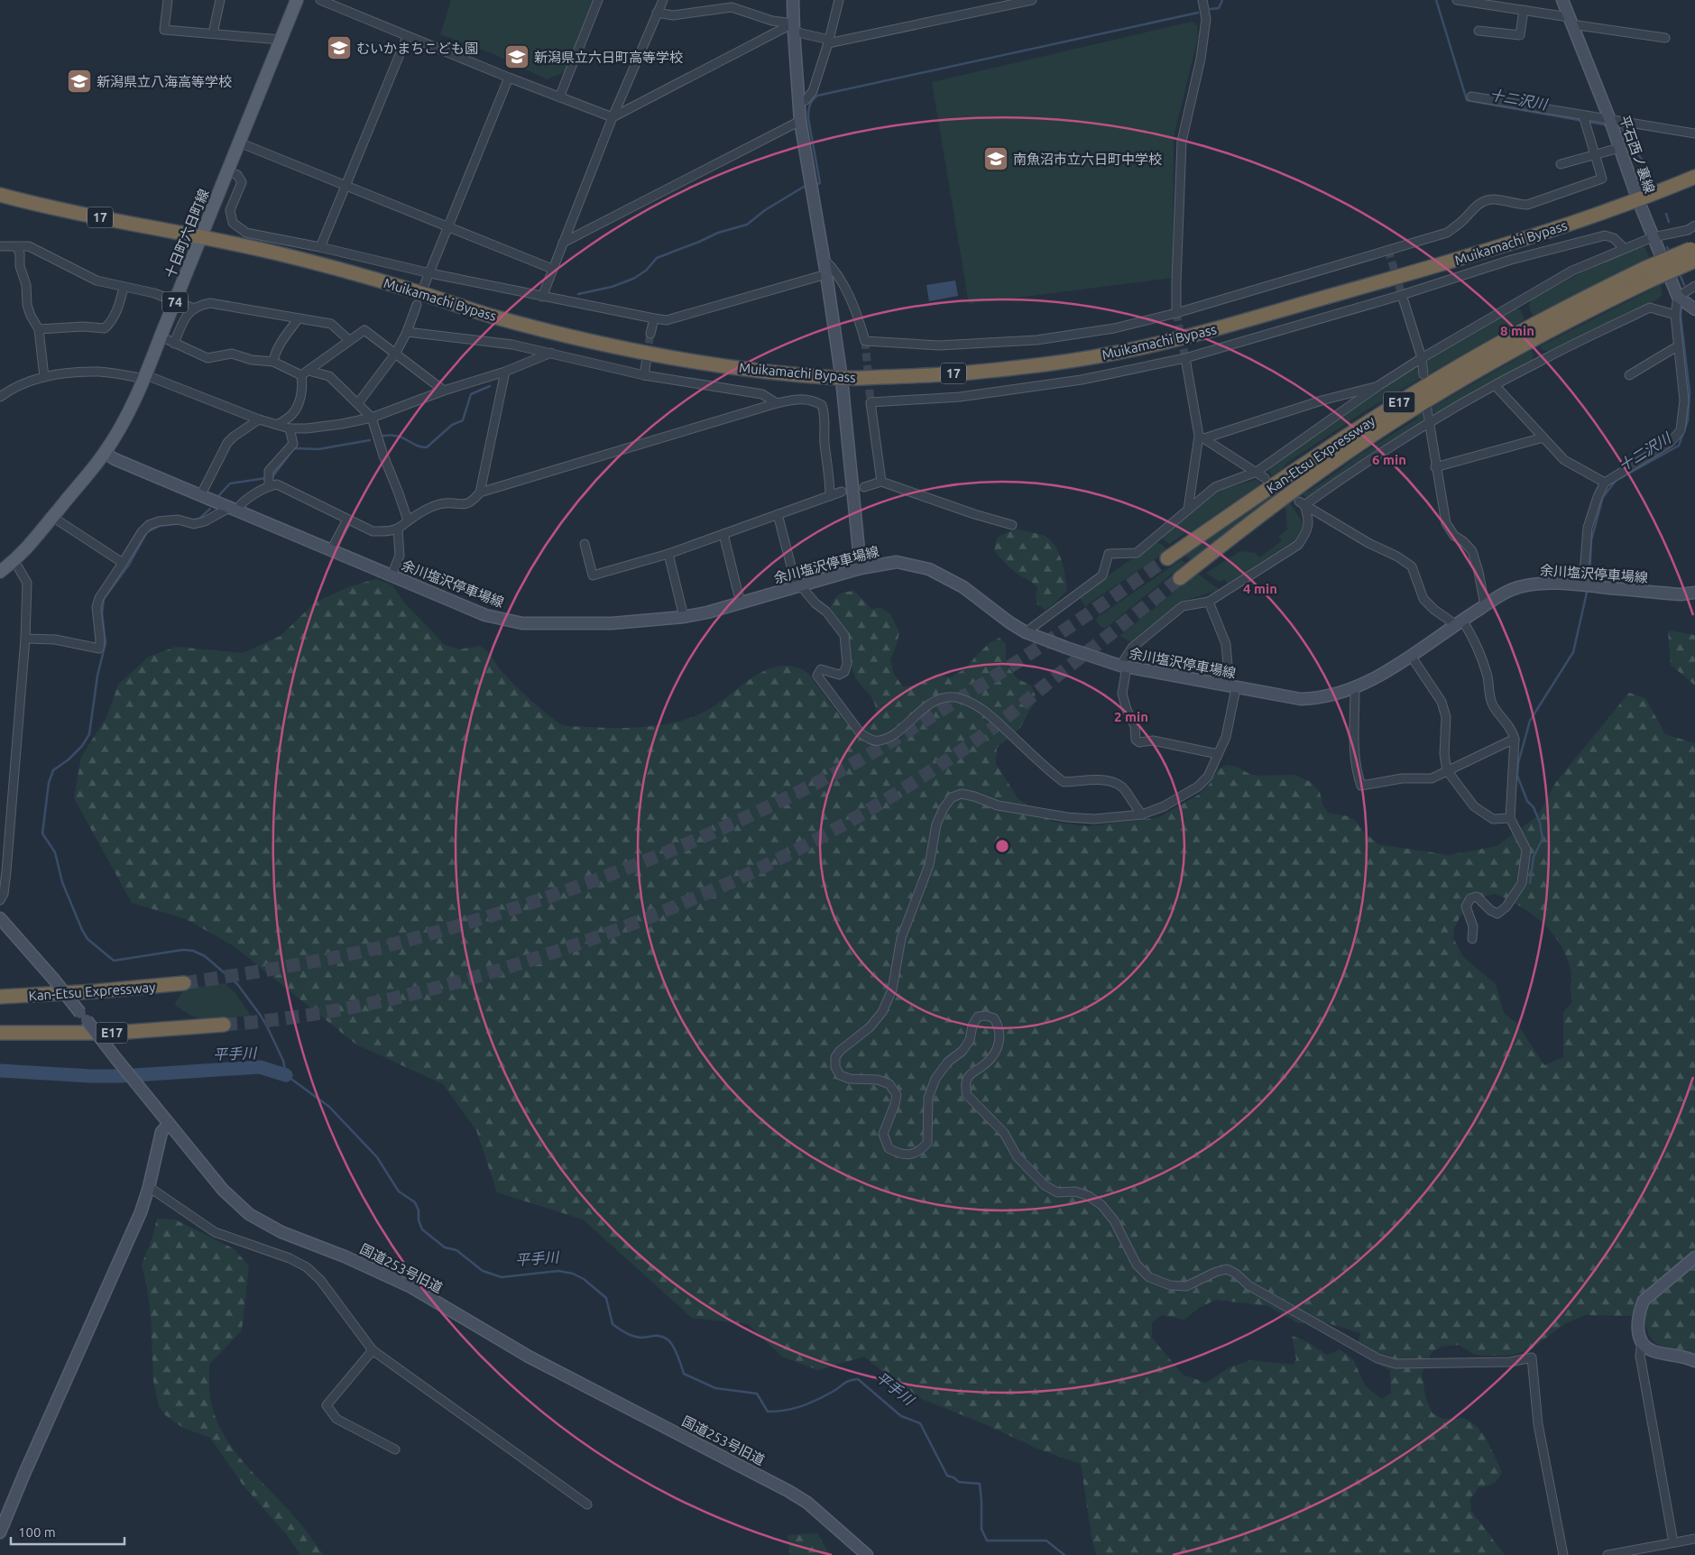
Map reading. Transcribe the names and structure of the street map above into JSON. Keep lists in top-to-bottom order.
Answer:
{
  "streets": {
    "highway": [
      "17",
      "Muikamachi Bypass",
      "E17",
      "Kan-Etsu Expressway"
    ],
    "main road": [
      "平石西ノ裏線",
      "十日町六日町線",
      "74",
      "余川塩沢停車場線",
      "国道253号旧道"
    ]
  },
  "crossings": [
    ["平石西ノ裏線", "Muikamachi Bypass"],
    ["十日町六日町線", "Muikamachi Bypass"],
    ["十日町六日町線", "余川塩沢停車場線"]
  ],
  "water": ["十二沢川", "平手川"],
  "places": {
    "school or university": [
      "むいかまちこども園",
      "新潟県立六日町高等学校",
      "新潟県立八海高等学校",
      "南魚沼市立六日町中学校"
    ]
  },
  "scale_bar": "100 m",
  "rings": [
    "8 min",
    "6 min",
    "4 min",
    "2 min"
  ]
}
